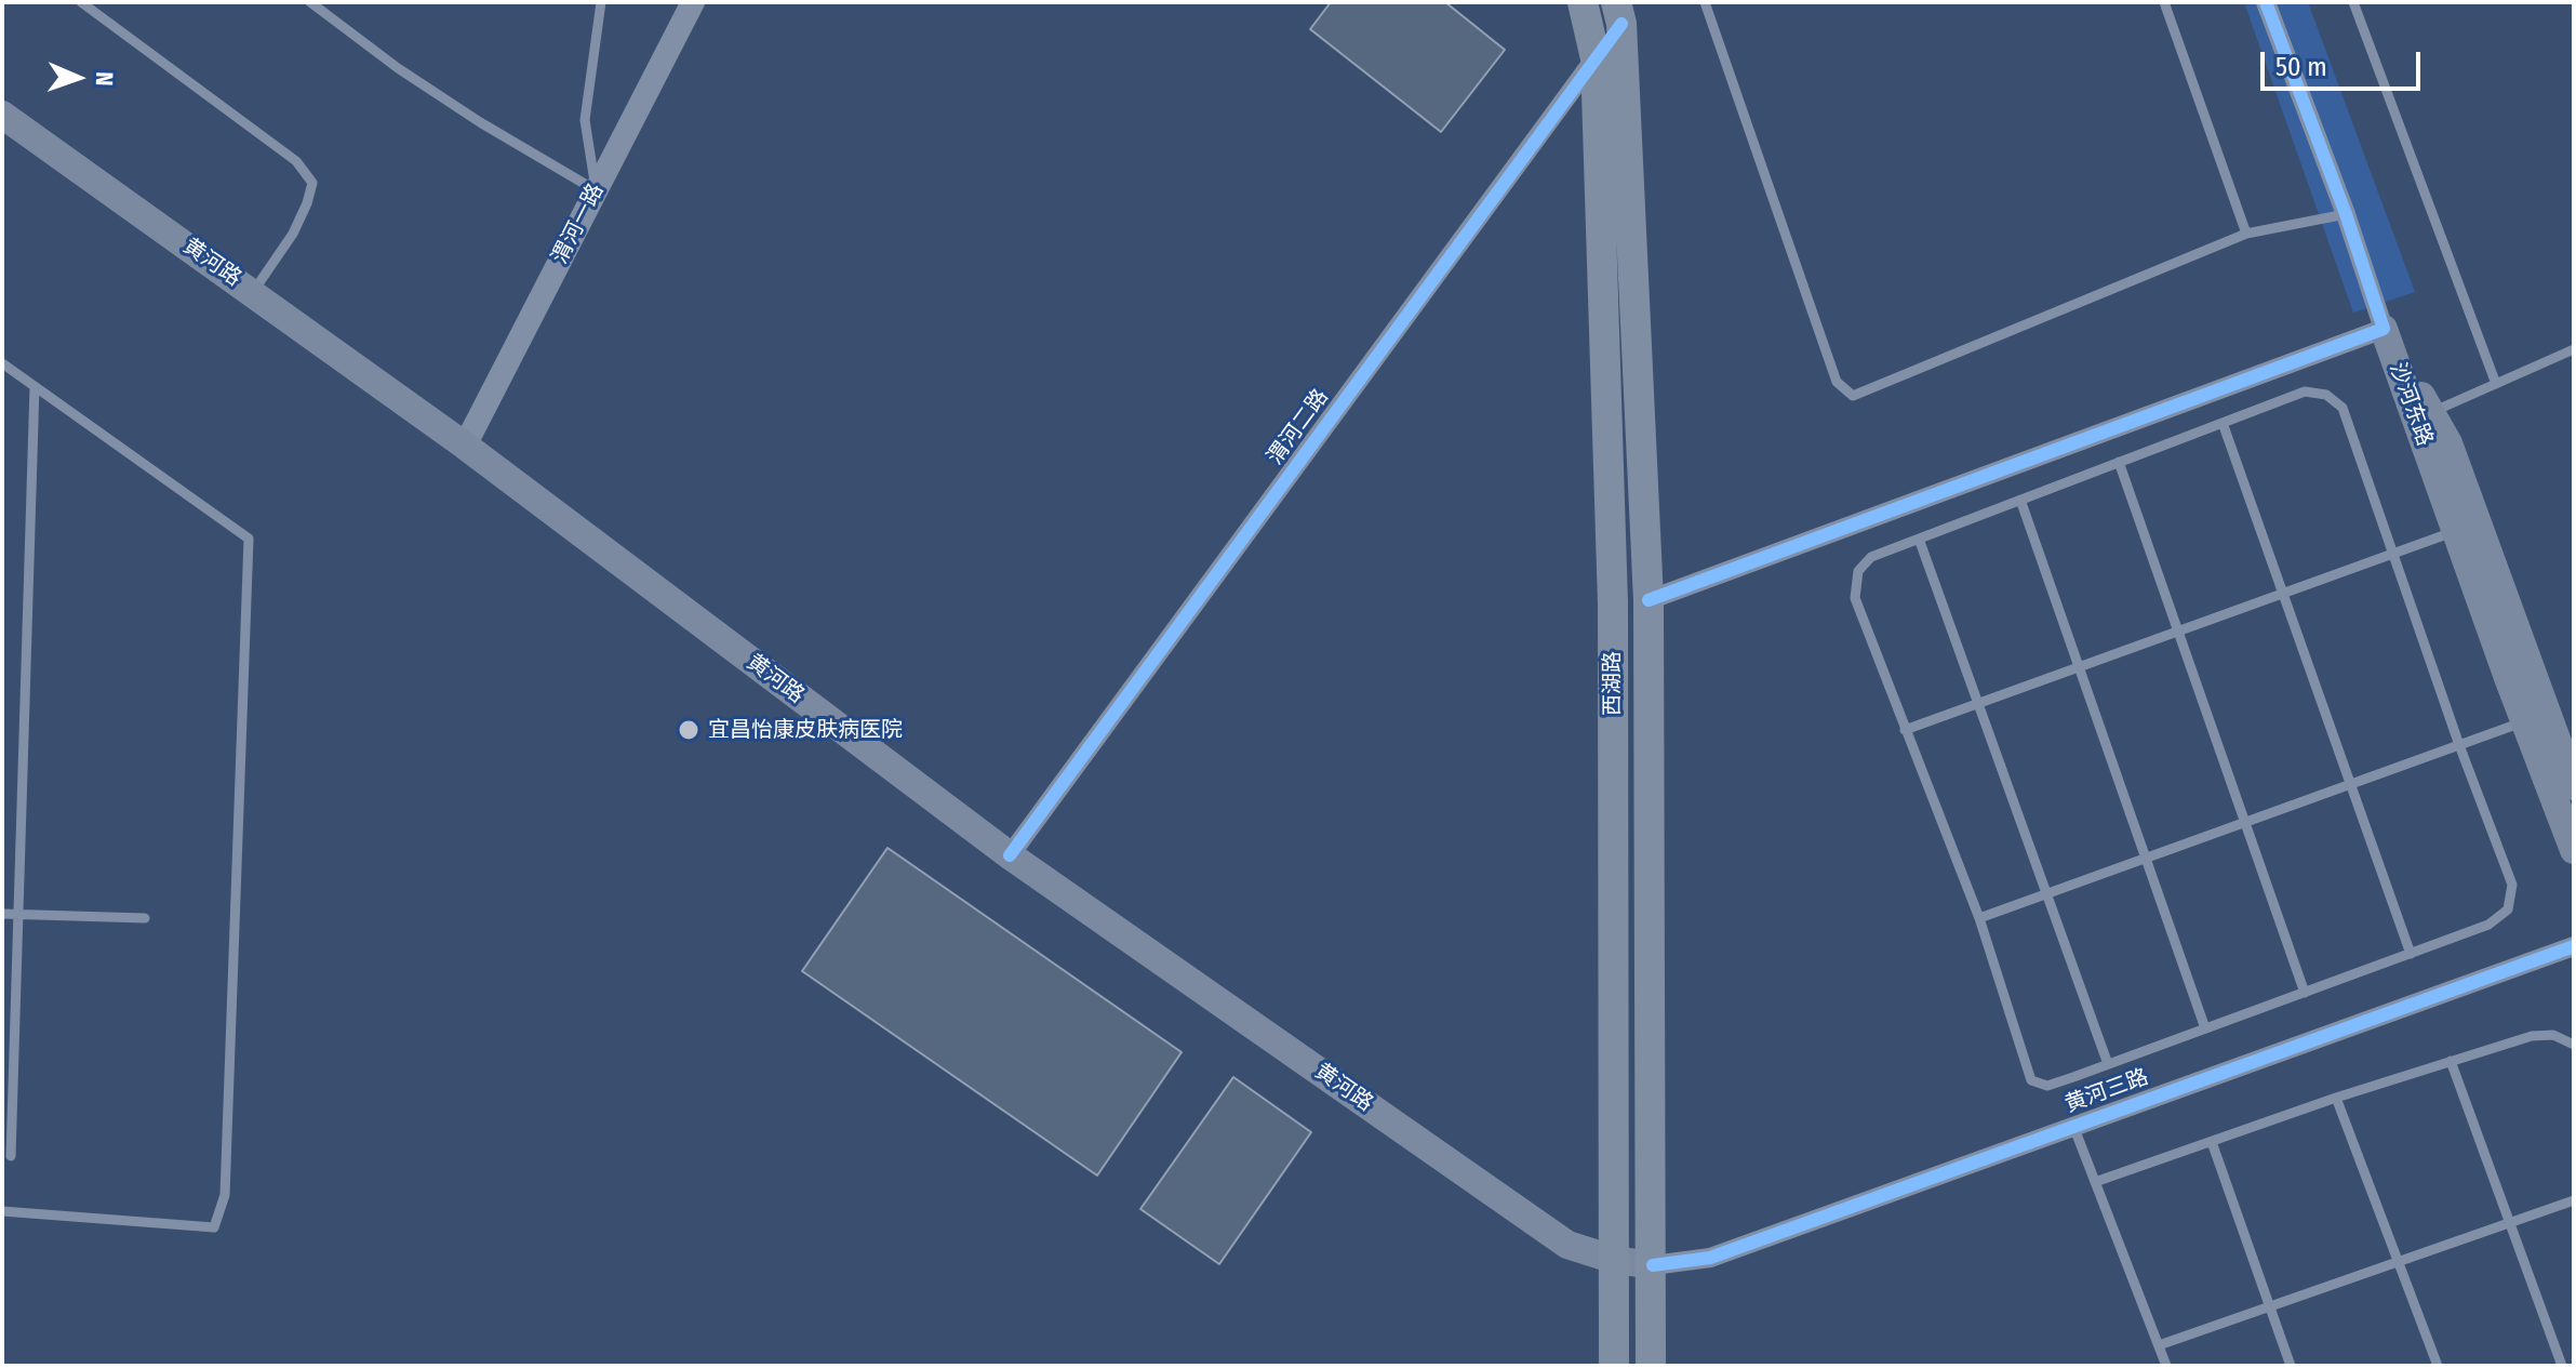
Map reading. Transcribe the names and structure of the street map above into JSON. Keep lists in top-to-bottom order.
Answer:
{
  "streets": {
    "main road": ["黄河路", "沙河东路", "西湖路"],
    "street": ["渭河一路", "渭河二路", "黄河三路"]
  },
  "crossings": [
    ["渭河一路", "黄河路"],
    ["黄河路", "渭河二路"],
    ["黄河路", "西湖路"],
    ["黄河路", "黄河三路"],
    ["渭河二路", "西湖路"],
    ["西湖路", "黄河三路"]
  ],
  "places": ["宜昌怡康皮肤病医院"],
  "scale_bar": "50 m",
  "north": "right"
}
